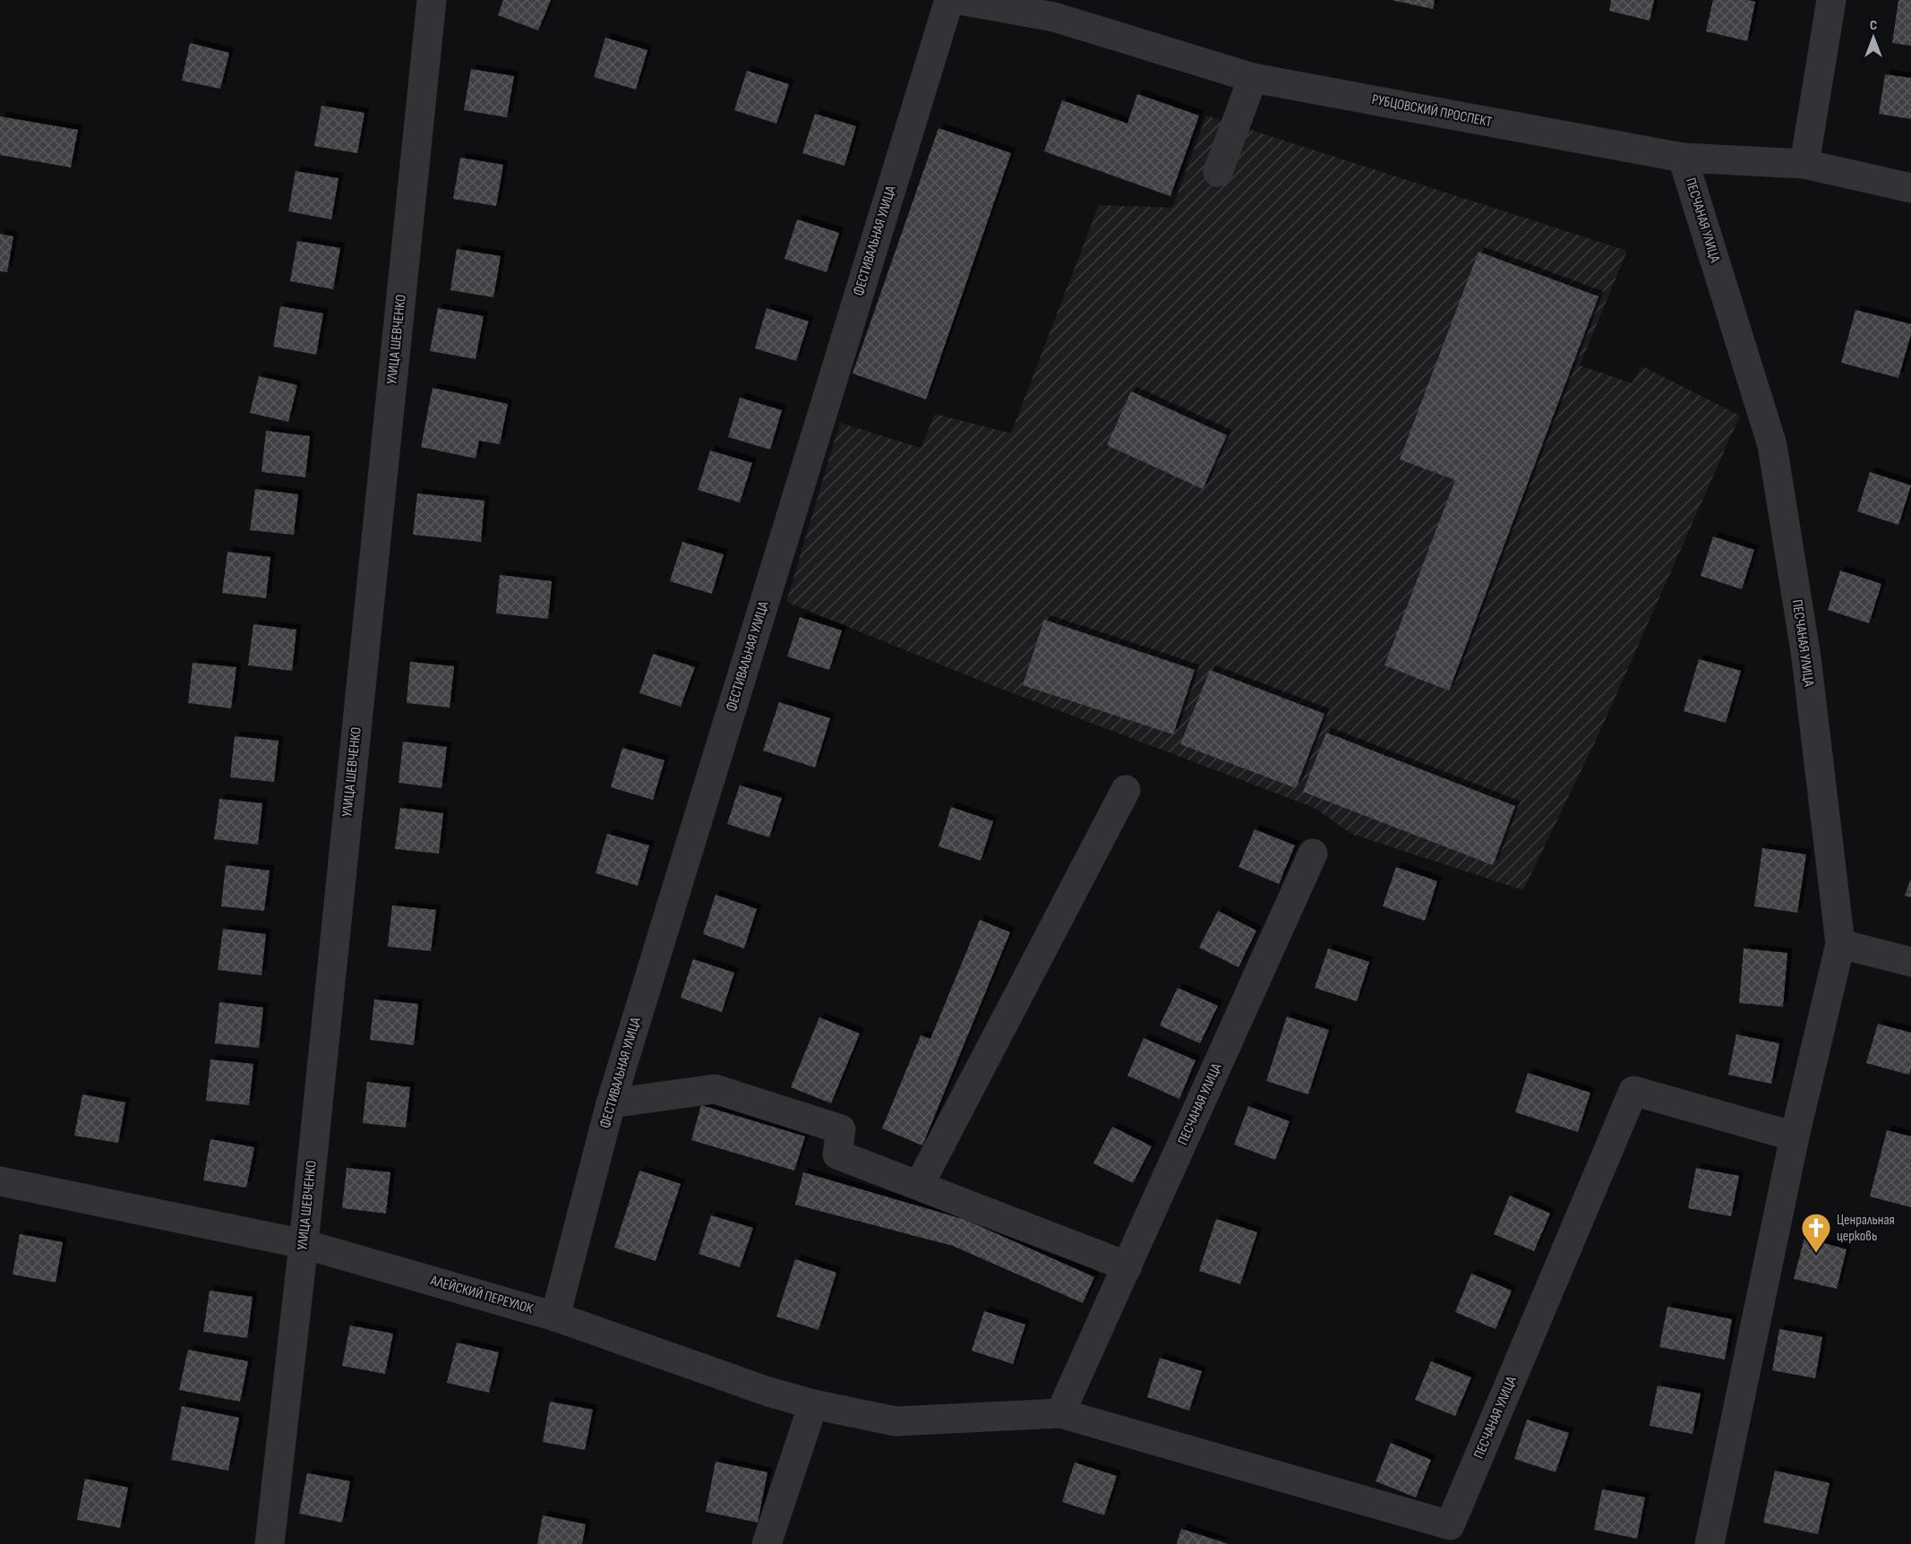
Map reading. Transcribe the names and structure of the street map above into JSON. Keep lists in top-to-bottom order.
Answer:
{
  "streets": {
    "street": [
      "РУБЦОВСКИЙ ПРОСПЕКТ",
      "ПЕСЧАНАЯ УЛИЦА",
      "ФЕСТИВАЛЬНАЯ УЛИЦА",
      "УЛИЦА ШЕВЧЕНКО",
      "АЛЕЙСКИЙ ПЕРЕУЛОК"
    ]
  },
  "crossings": [
    ["РУБЦОВСКИЙ ПРОСПЕКТ", "ПЕСЧАНАЯ УЛИЦА"],
    ["ПЕСЧАНАЯ УЛИЦА", "АЛЕЙСКИЙ ПЕРЕУЛОК"],
    ["ФЕСТИВАЛЬНАЯ УЛИЦА", "АЛЕЙСКИЙ ПЕРЕУЛОК"],
    ["УЛИЦА ШЕВЧЕНКО", "АЛЕЙСКИЙ ПЕРЕУЛОК"]
  ],
  "places": {
    "church": ["Ценральная церковь"]
  },
  "north": "top"
}
